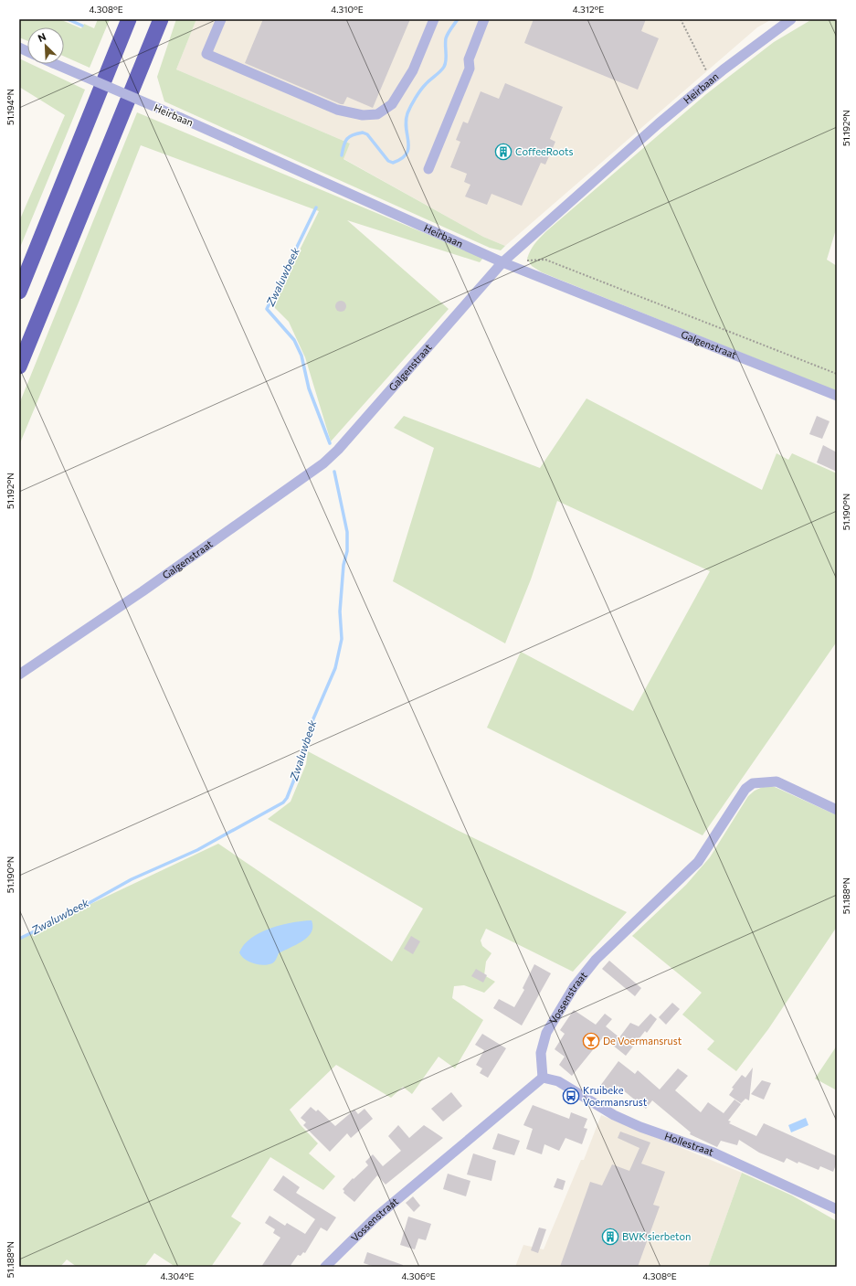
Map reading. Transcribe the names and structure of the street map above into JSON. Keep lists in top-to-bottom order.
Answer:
{
  "streets": {
    "street": [
      "Heirbaan",
      "Galgenstraat",
      "Vossenstraat",
      "Hollestraat"
    ]
  },
  "crossings": [
    ["Heirbaan", "Galgenstraat"],
    ["Vossenstraat", "Hollestraat"]
  ],
  "water": ["Zwaluwbeek"],
  "places": {
    "building": ["CoffeeRoots", "BWK sierbeton"],
    "bar": ["De Voermansrust"],
    "bus stop": ["Kruibeke Voermansrust"]
  },
  "north": "top left",
  "coordinates": [
    "4.308°E",
    "4.310°E",
    "4.312°E",
    "51.194°N",
    "51.192°N",
    "51.190°N",
    "51.188°N",
    "4.304°E",
    "4.306°E"
  ]
}
